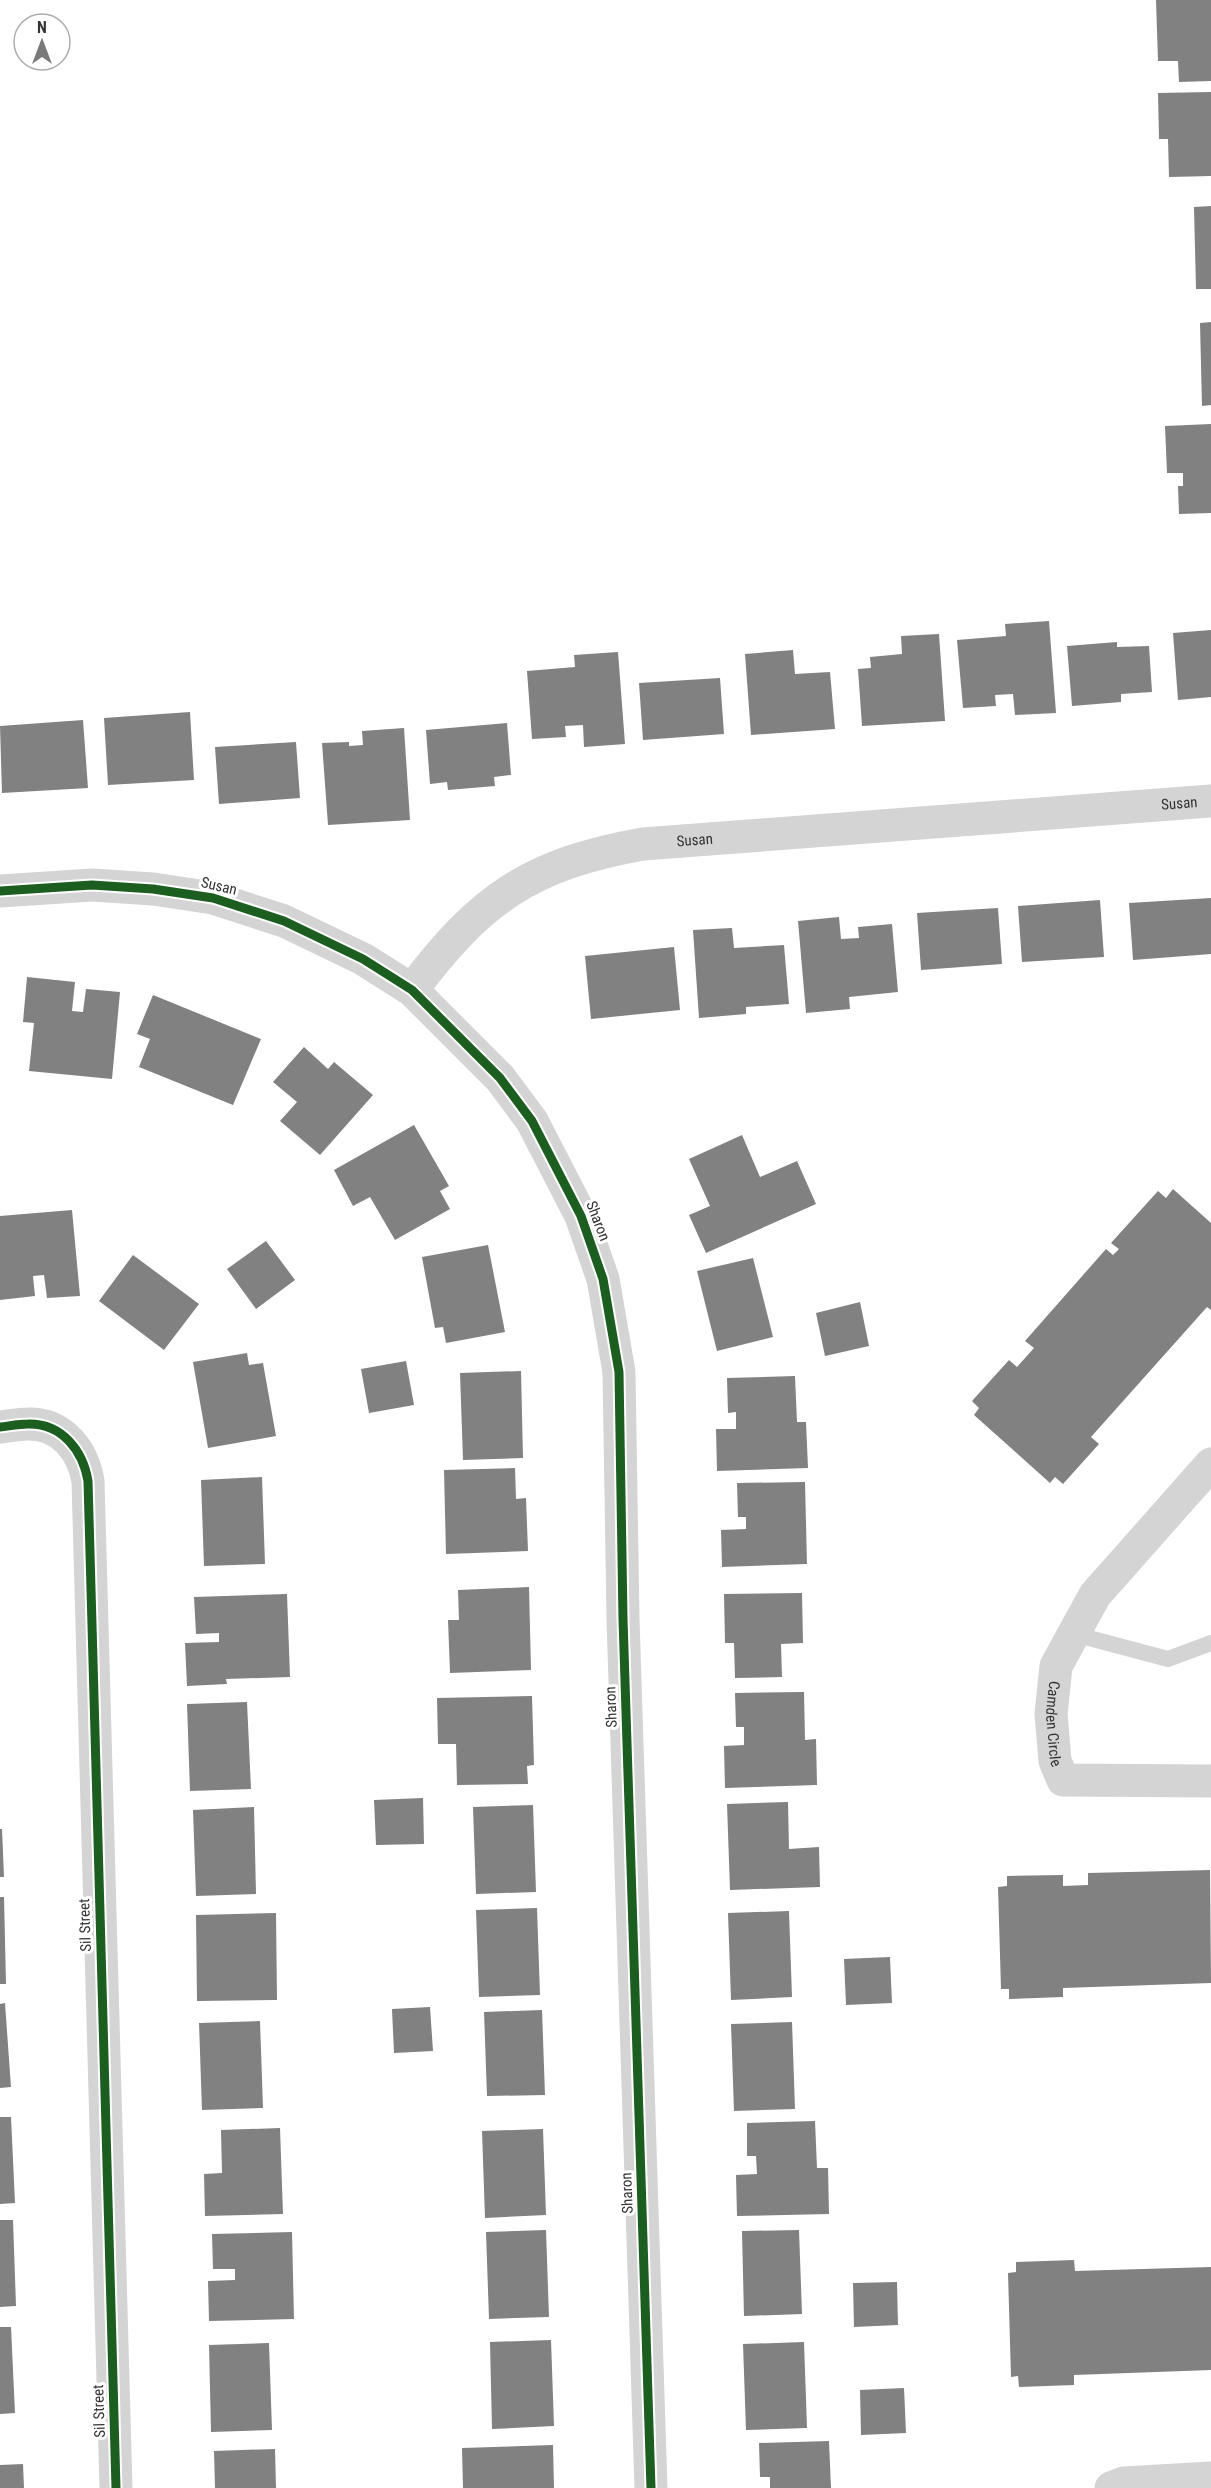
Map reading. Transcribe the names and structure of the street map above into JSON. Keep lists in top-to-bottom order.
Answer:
{
  "streets": {
    "street": [
      "Susan",
      "Sharon",
      "Camden Circle",
      "Sil Street"
    ]
  },
  "crossings": [
    ["Susan", "Sharon"]
  ],
  "north": "top"
}
